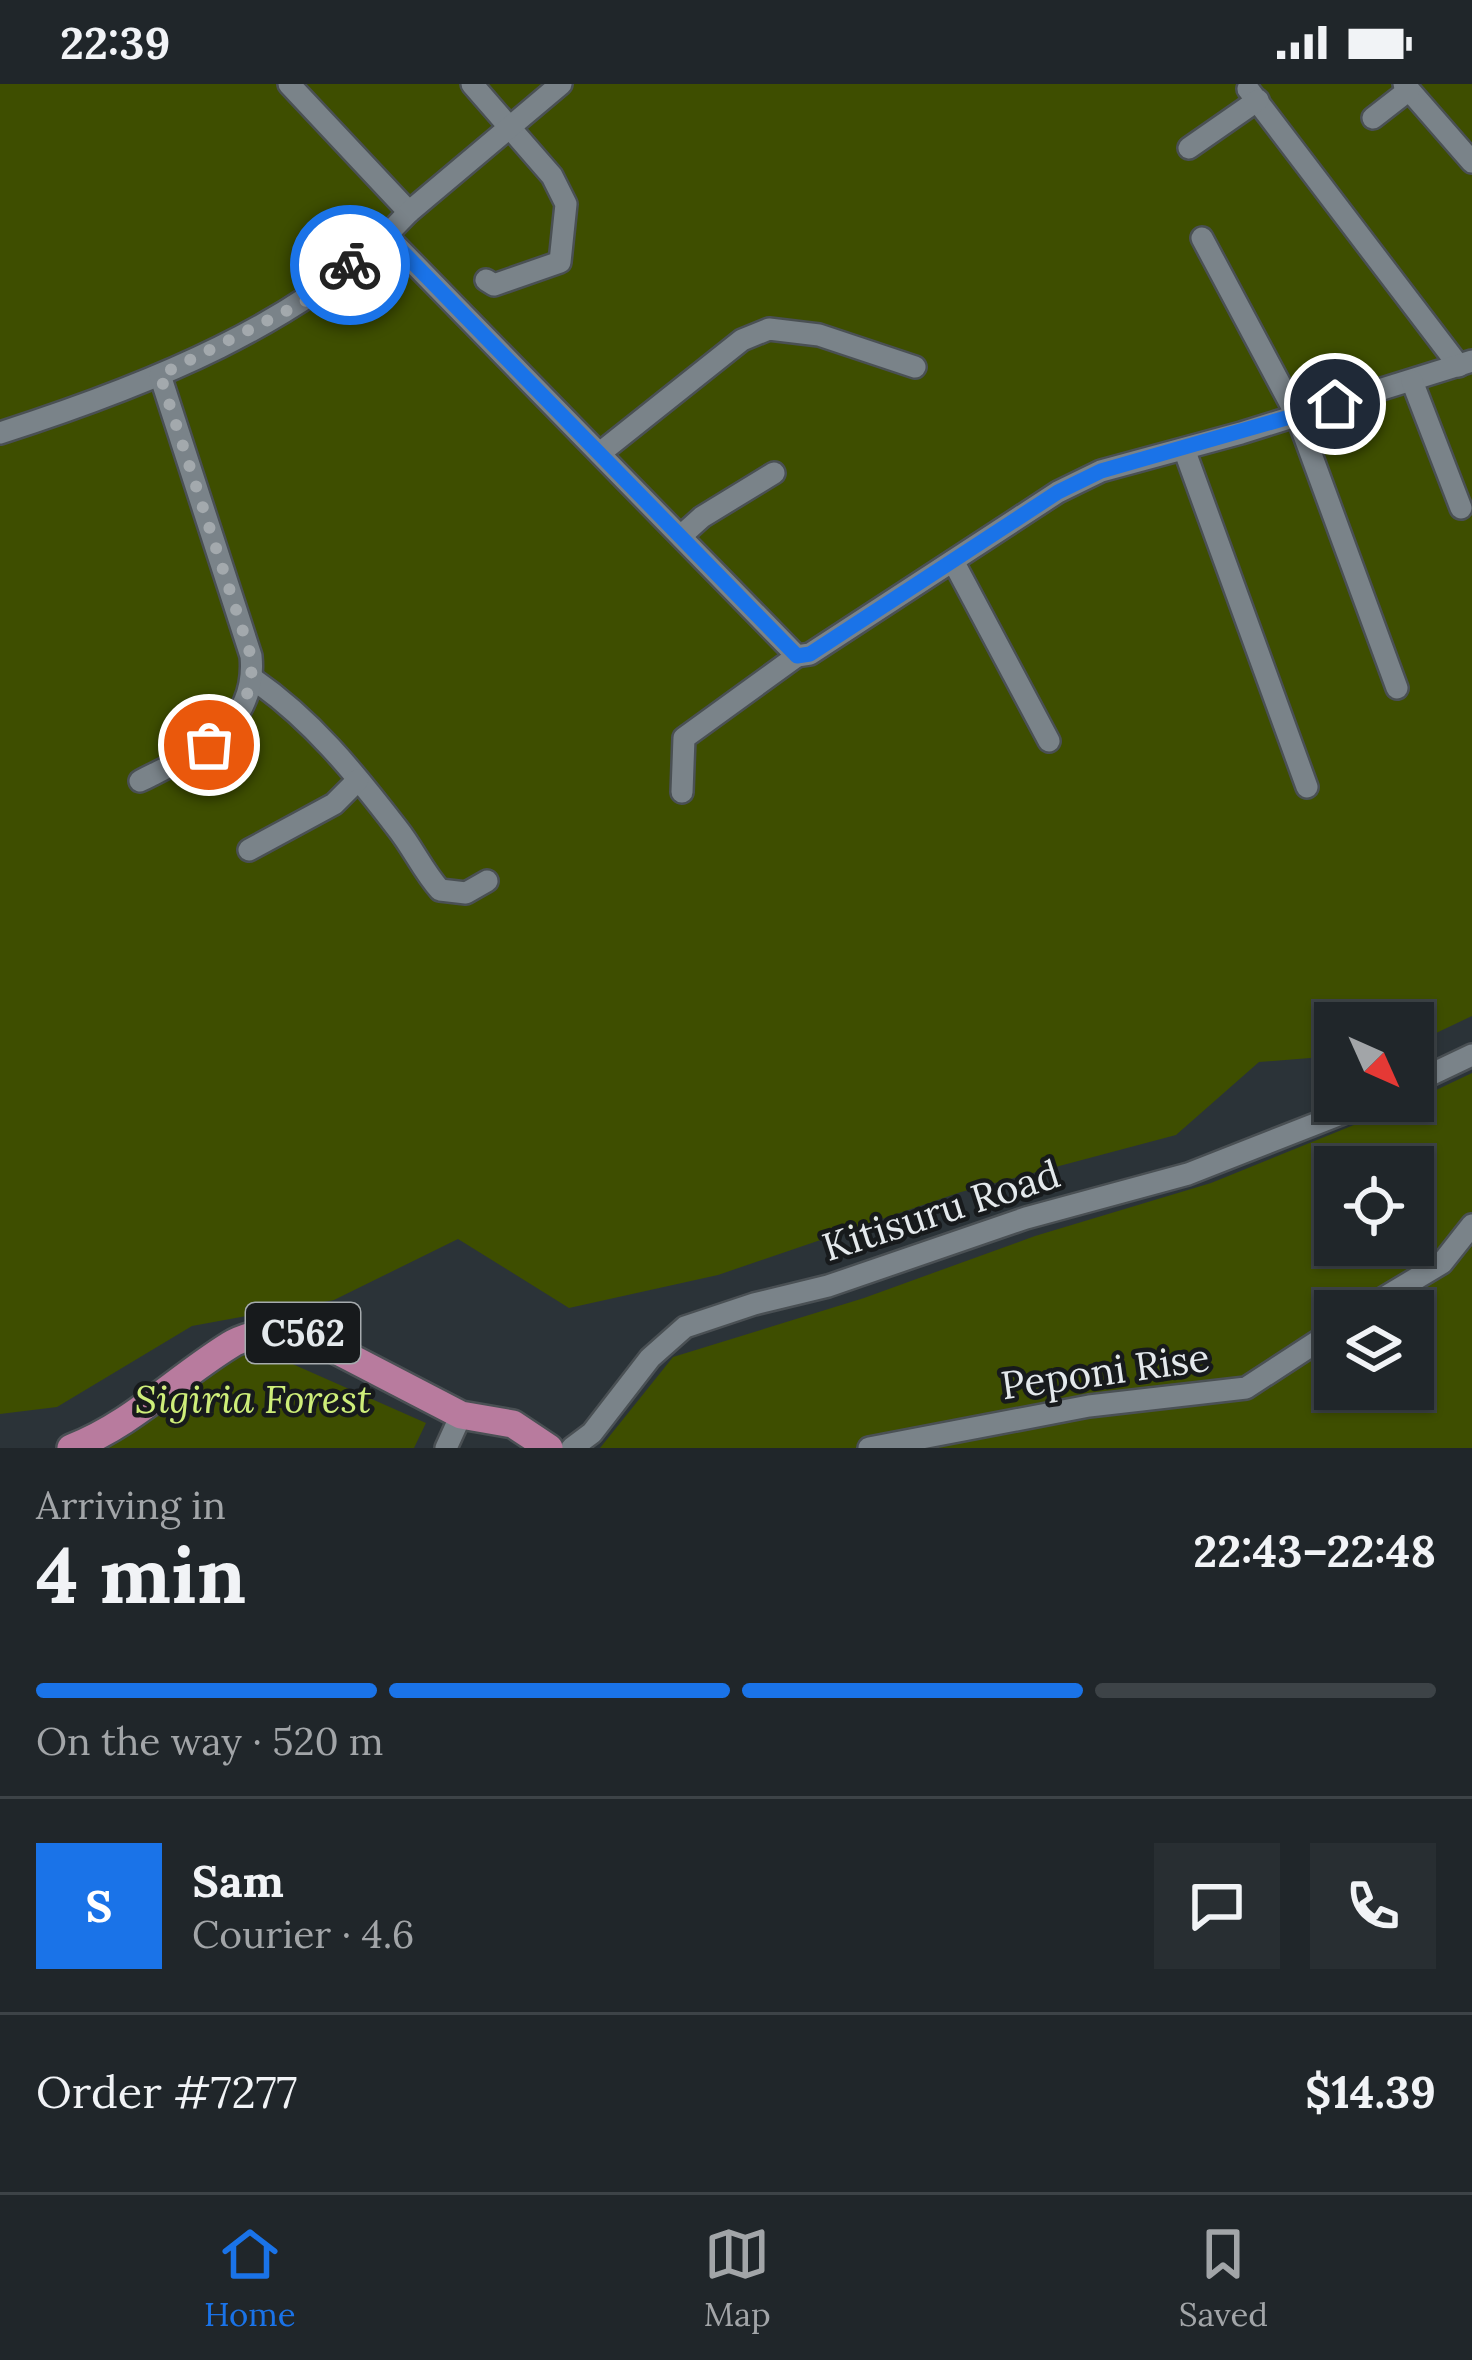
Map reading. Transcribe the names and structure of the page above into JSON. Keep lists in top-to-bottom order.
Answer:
{
  "streets": {
    "main road": ["C562"],
    "street": ["Kitisuru Road", "Peponi Rise"]
  },
  "parks": ["Sigiria Forest"],
  "north": "bottom right",
  "page": {
    "status": "22:39",
    "heading": ["4 min", "Arriving in", "22:43–22:48"],
    "panel": [
      "Sam",
      "Courier · 4.6",
      "Order #7277",
      "$14.39"
    ],
    "bar": "On the way · 520 m",
    "round": "S",
    "tabs": ["Home", "Map", "Saved"]
  }
}
